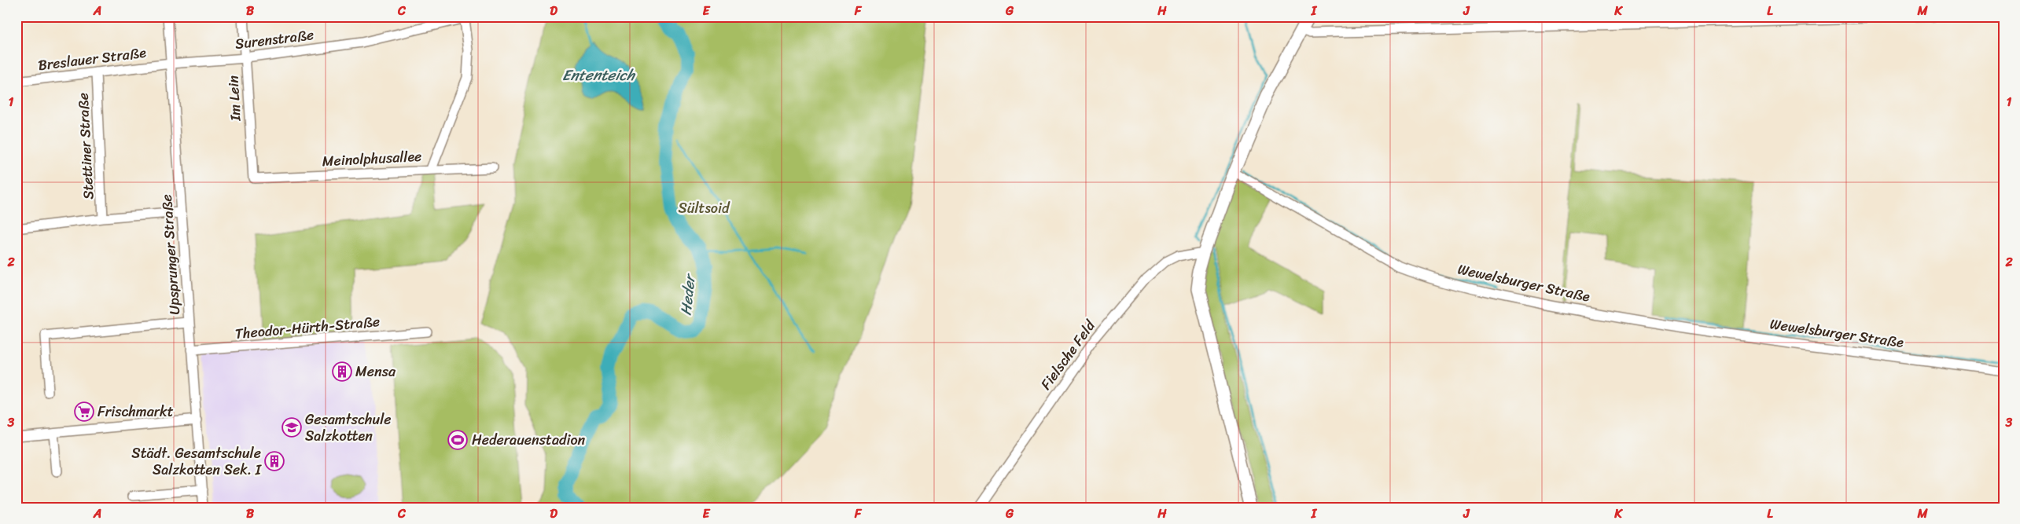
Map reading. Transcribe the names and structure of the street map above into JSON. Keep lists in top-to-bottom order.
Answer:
{
  "streets": {
    "street": [
      "Surenstraße",
      "Breslauer Straße",
      "Im Lein",
      "Stettiner Straße",
      "Meinolphusallee",
      "Upsprunger Straße",
      "Wewelsburger Straße",
      "Theodor-Hürth-Straße",
      "Fielsche Feld"
    ]
  },
  "crossings": [
    ["Surenstraße", "Breslauer Straße"],
    ["Surenstraße", "Im Lein"],
    ["Surenstraße", "Upsprunger Straße"],
    ["Breslauer Straße", "Stettiner Straße"],
    ["Breslauer Straße", "Upsprunger Straße"],
    ["Im Lein", "Meinolphusallee"],
    ["Upsprunger Straße", "Theodor-Hürth-Straße"]
  ],
  "water": ["Ententeich", "Heder"],
  "parks": ["Sültsoid"],
  "places": {
    "building": ["Mensa", "Städt. Gesamtschule Salzkotten Sek. I"],
    "supermarket": ["Frischmarkt"],
    "school or university": ["Gesamtschule Salzkotten"],
    "sports": ["Hederauenstadion"]
  },
  "grid": {
    "columns": [
      "A",
      "B",
      "C",
      "D",
      "E",
      "F",
      "G",
      "H",
      "I",
      "J",
      "K",
      "L",
      "M"
    ],
    "rows": ["1", "2", "3"]
  }
}
